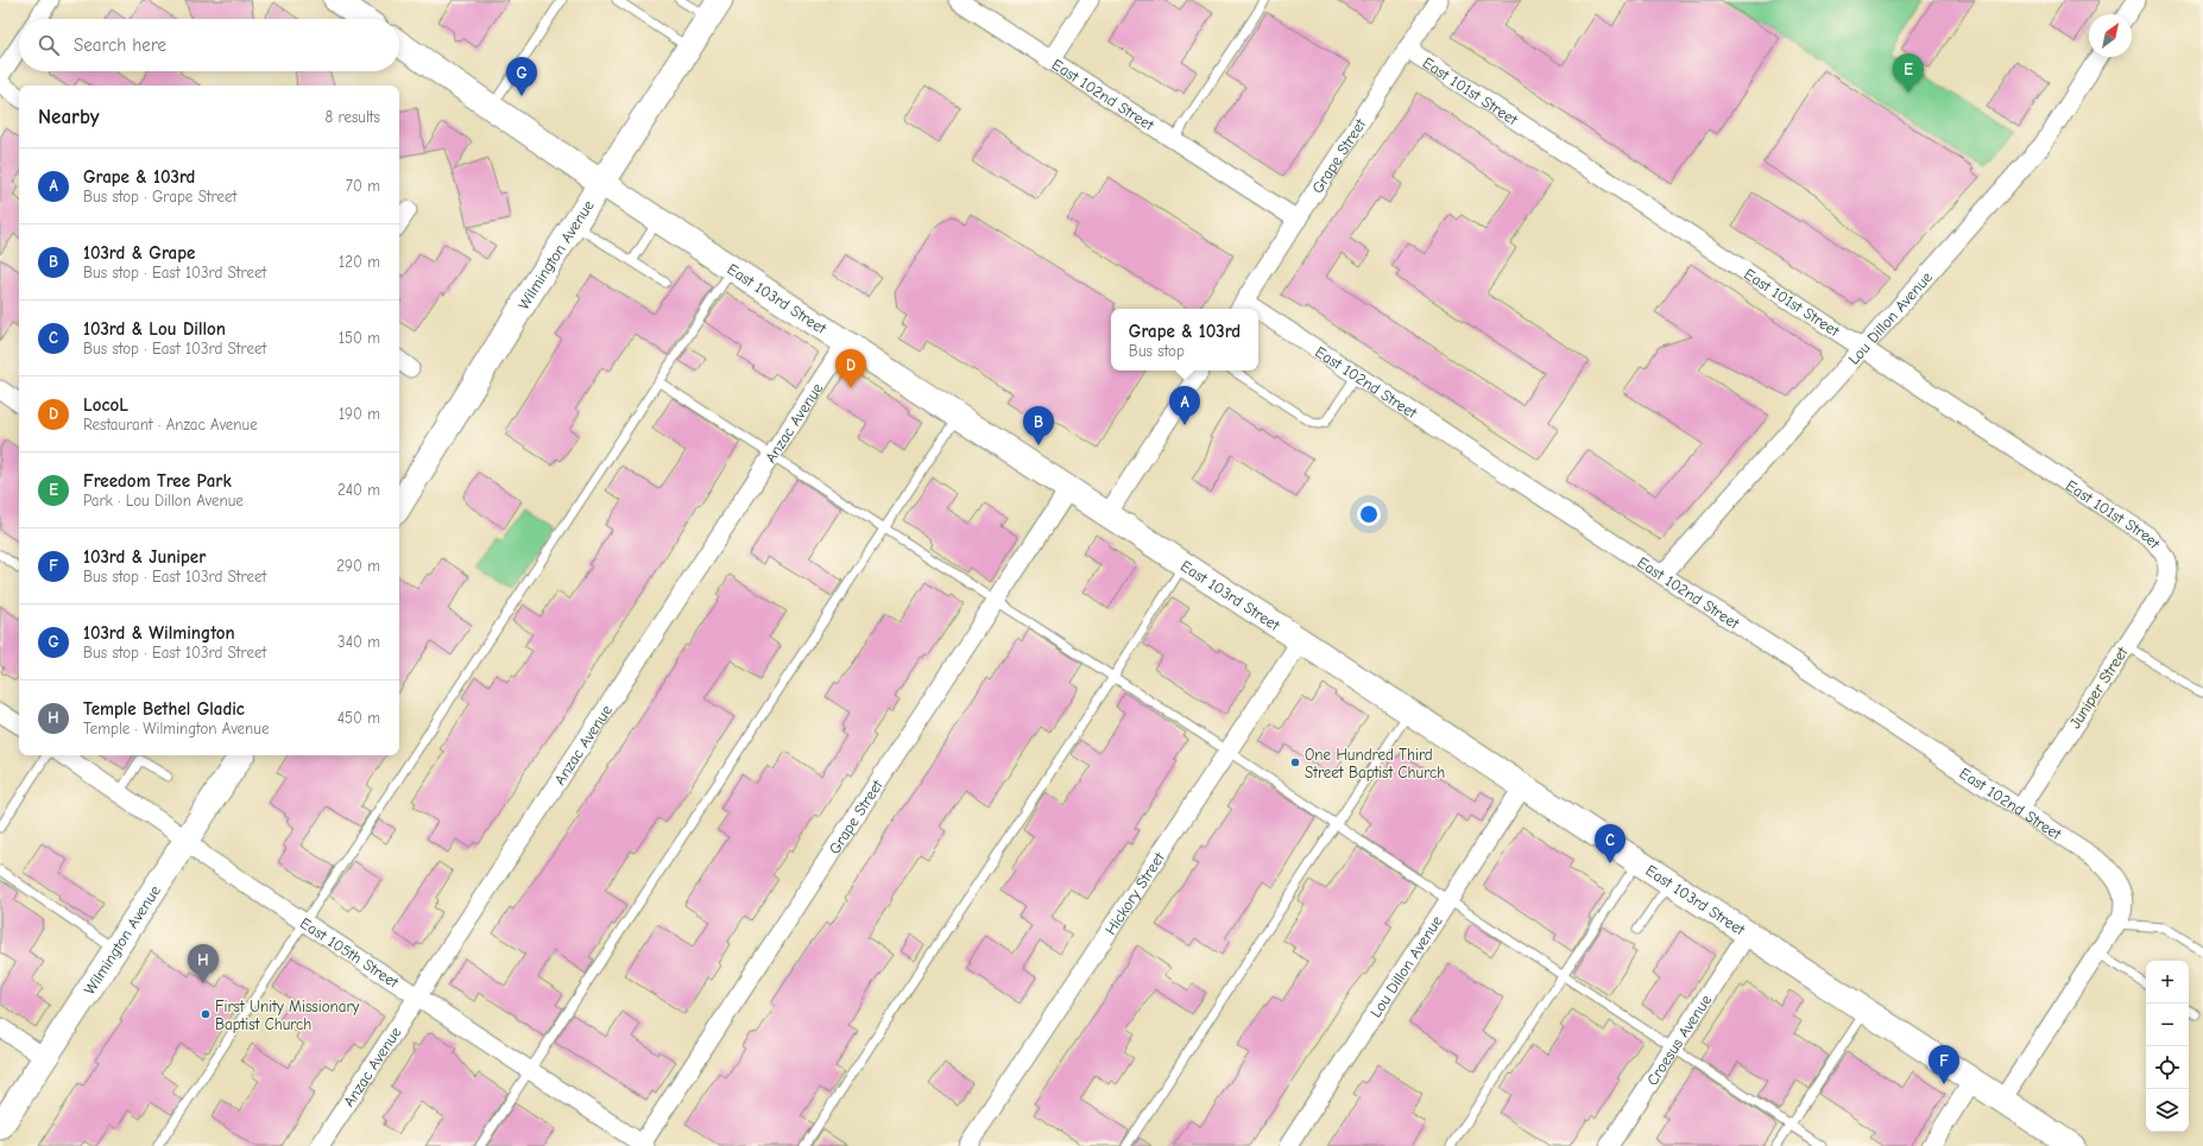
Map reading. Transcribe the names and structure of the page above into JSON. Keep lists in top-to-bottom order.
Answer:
{
  "streets": {
    "street": [
      "East 101st Street",
      "East 102nd Street",
      "Grape Street",
      "Wilmington Avenue",
      "East 103rd Street",
      "Lou Dillon Avenue",
      "Anzac Avenue",
      "Juniper Street",
      "Hickory Street",
      "East 105th Street",
      "Croesus Avenue"
    ]
  },
  "crossings": [
    ["East 101st Street", "Grape Street"],
    ["East 101st Street", "Lou Dillon Avenue"],
    ["East 101st Street", "Juniper Street"],
    ["East 102nd Street", "Grape Street"],
    ["East 102nd Street", "Lou Dillon Avenue"],
    ["East 102nd Street", "Juniper Street"],
    ["Grape Street", "East 103rd Street"],
    ["Grape Street", "East 105th Street"],
    ["Wilmington Avenue", "East 103rd Street"],
    ["Wilmington Avenue", "East 105th Street"],
    ["East 103rd Street", "Lou Dillon Avenue"],
    ["East 103rd Street", "Anzac Avenue"],
    ["East 103rd Street", "Hickory Street"],
    ["East 103rd Street", "Croesus Avenue"],
    ["Anzac Avenue", "East 105th Street"]
  ],
  "places": ["One Hundred Third Street Baptist Church", "First Unity Missionary Baptist Church"],
  "north": "top right",
  "page": {
    "search": "Search here",
    "pins": [
      "E",
      "G",
      "D",
      "A",
      "B",
      "C",
      "H",
      "F"
    ],
    "heading": ["Nearby", "8 results"],
    "list": [
      {
        "mark": "A",
        "name": "Grape & 103rd",
        "note": "Bus stop · Grape Street",
        "value": "70 m"
      },
      {
        "mark": "B",
        "name": "103rd & Grape",
        "note": "Bus stop · East 103rd Street",
        "value": "120 m"
      },
      {
        "mark": "C",
        "name": "103rd & Lou Dillon",
        "note": "Bus stop · East 103rd Street",
        "value": "150 m"
      },
      {
        "mark": "D",
        "name": "LocoL",
        "note": "Restaurant · Anzac Avenue",
        "value": "190 m"
      },
      {
        "mark": "E",
        "name": "Freedom Tree Park",
        "note": "Park · Lou Dillon Avenue",
        "value": "240 m"
      },
      {
        "mark": "F",
        "name": "103rd & Juniper",
        "note": "Bus stop · East 103rd Street",
        "value": "290 m"
      },
      {
        "mark": "G",
        "name": "103rd & Wilmington",
        "note": "Bus stop · East 103rd Street",
        "value": "340 m"
      },
      {
        "mark": "H",
        "name": "Temple Bethel Gladic",
        "note": "Temple · Wilmington Avenue",
        "value": "450 m"
      }
    ],
    "popup": ["Grape & 103rd", "Bus stop"],
    "map_buttons": ["+", "−"]
  }
}
